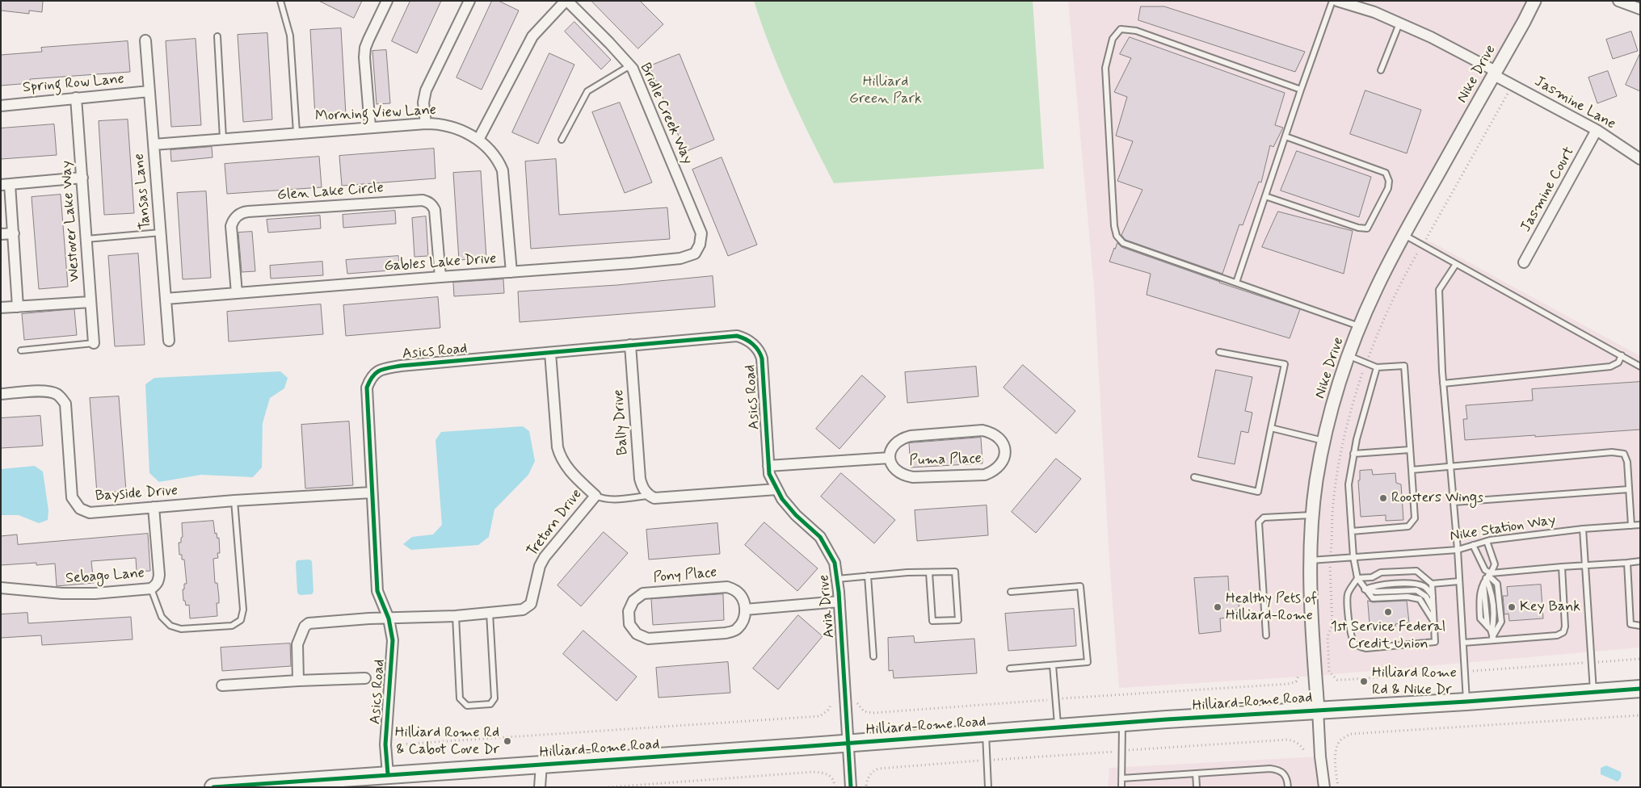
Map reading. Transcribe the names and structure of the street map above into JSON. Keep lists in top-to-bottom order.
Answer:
{
  "streets": {
    "main road": ["Hilliard-Rome Road"],
    "street": [
      "Nike Drive",
      "Spring Row Lane",
      "Jasmine Lane",
      "Morning View Lane",
      "Bridle Creek Way",
      "Jasmine Court",
      "Tansas Lane",
      "Glen Lake Circle",
      "Westover Lake Way",
      "Gables Lake Drive",
      "Asics Road",
      "Bally Drive",
      "Puma Place",
      "Bayside Drive",
      "Tretorn Drive",
      "Pony Place",
      "Sebago Lane",
      "Avia Drive"
    ],
    "lane": ["Nike Station Way"]
  },
  "crossings": [
    ["Nike Drive", "Jasmine Lane"],
    ["Nike Drive", "Nike Station Way"],
    ["Nike Drive", "Hilliard-Rome Road"],
    ["Spring Row Lane", "Tansas Lane"],
    ["Spring Row Lane", "Westover Lake Way"],
    ["Jasmine Lane", "Jasmine Court"],
    ["Morning View Lane", "Tansas Lane"],
    ["Morning View Lane", "Gables Lake Drive"],
    ["Bridle Creek Way", "Gables Lake Drive"],
    ["Tansas Lane", "Gables Lake Drive"],
    ["Glen Lake Circle", "Gables Lake Drive"],
    ["Asics Road", "Bally Drive"],
    ["Asics Road", "Puma Place"],
    ["Asics Road", "Bayside Drive"],
    ["Asics Road", "Tretorn Drive"],
    ["Asics Road", "Avia Drive"],
    ["Asics Road", "Hilliard-Rome Road"],
    ["Bayside Drive", "Sebago Lane"],
    ["Avia Drive", "Hilliard-Rome Road"]
  ],
  "parks": ["Hilliard Green Park"],
  "places": [
    "Roosters Wings",
    "Healthy Pets of Hilliard-Rome",
    "Key Bank",
    "1st Service Federal Credit Union",
    "Hilliard Rome Rd & Nike Dr",
    "Hilliard Rome Rd & Cabot Cove Dr"
  ]
}
